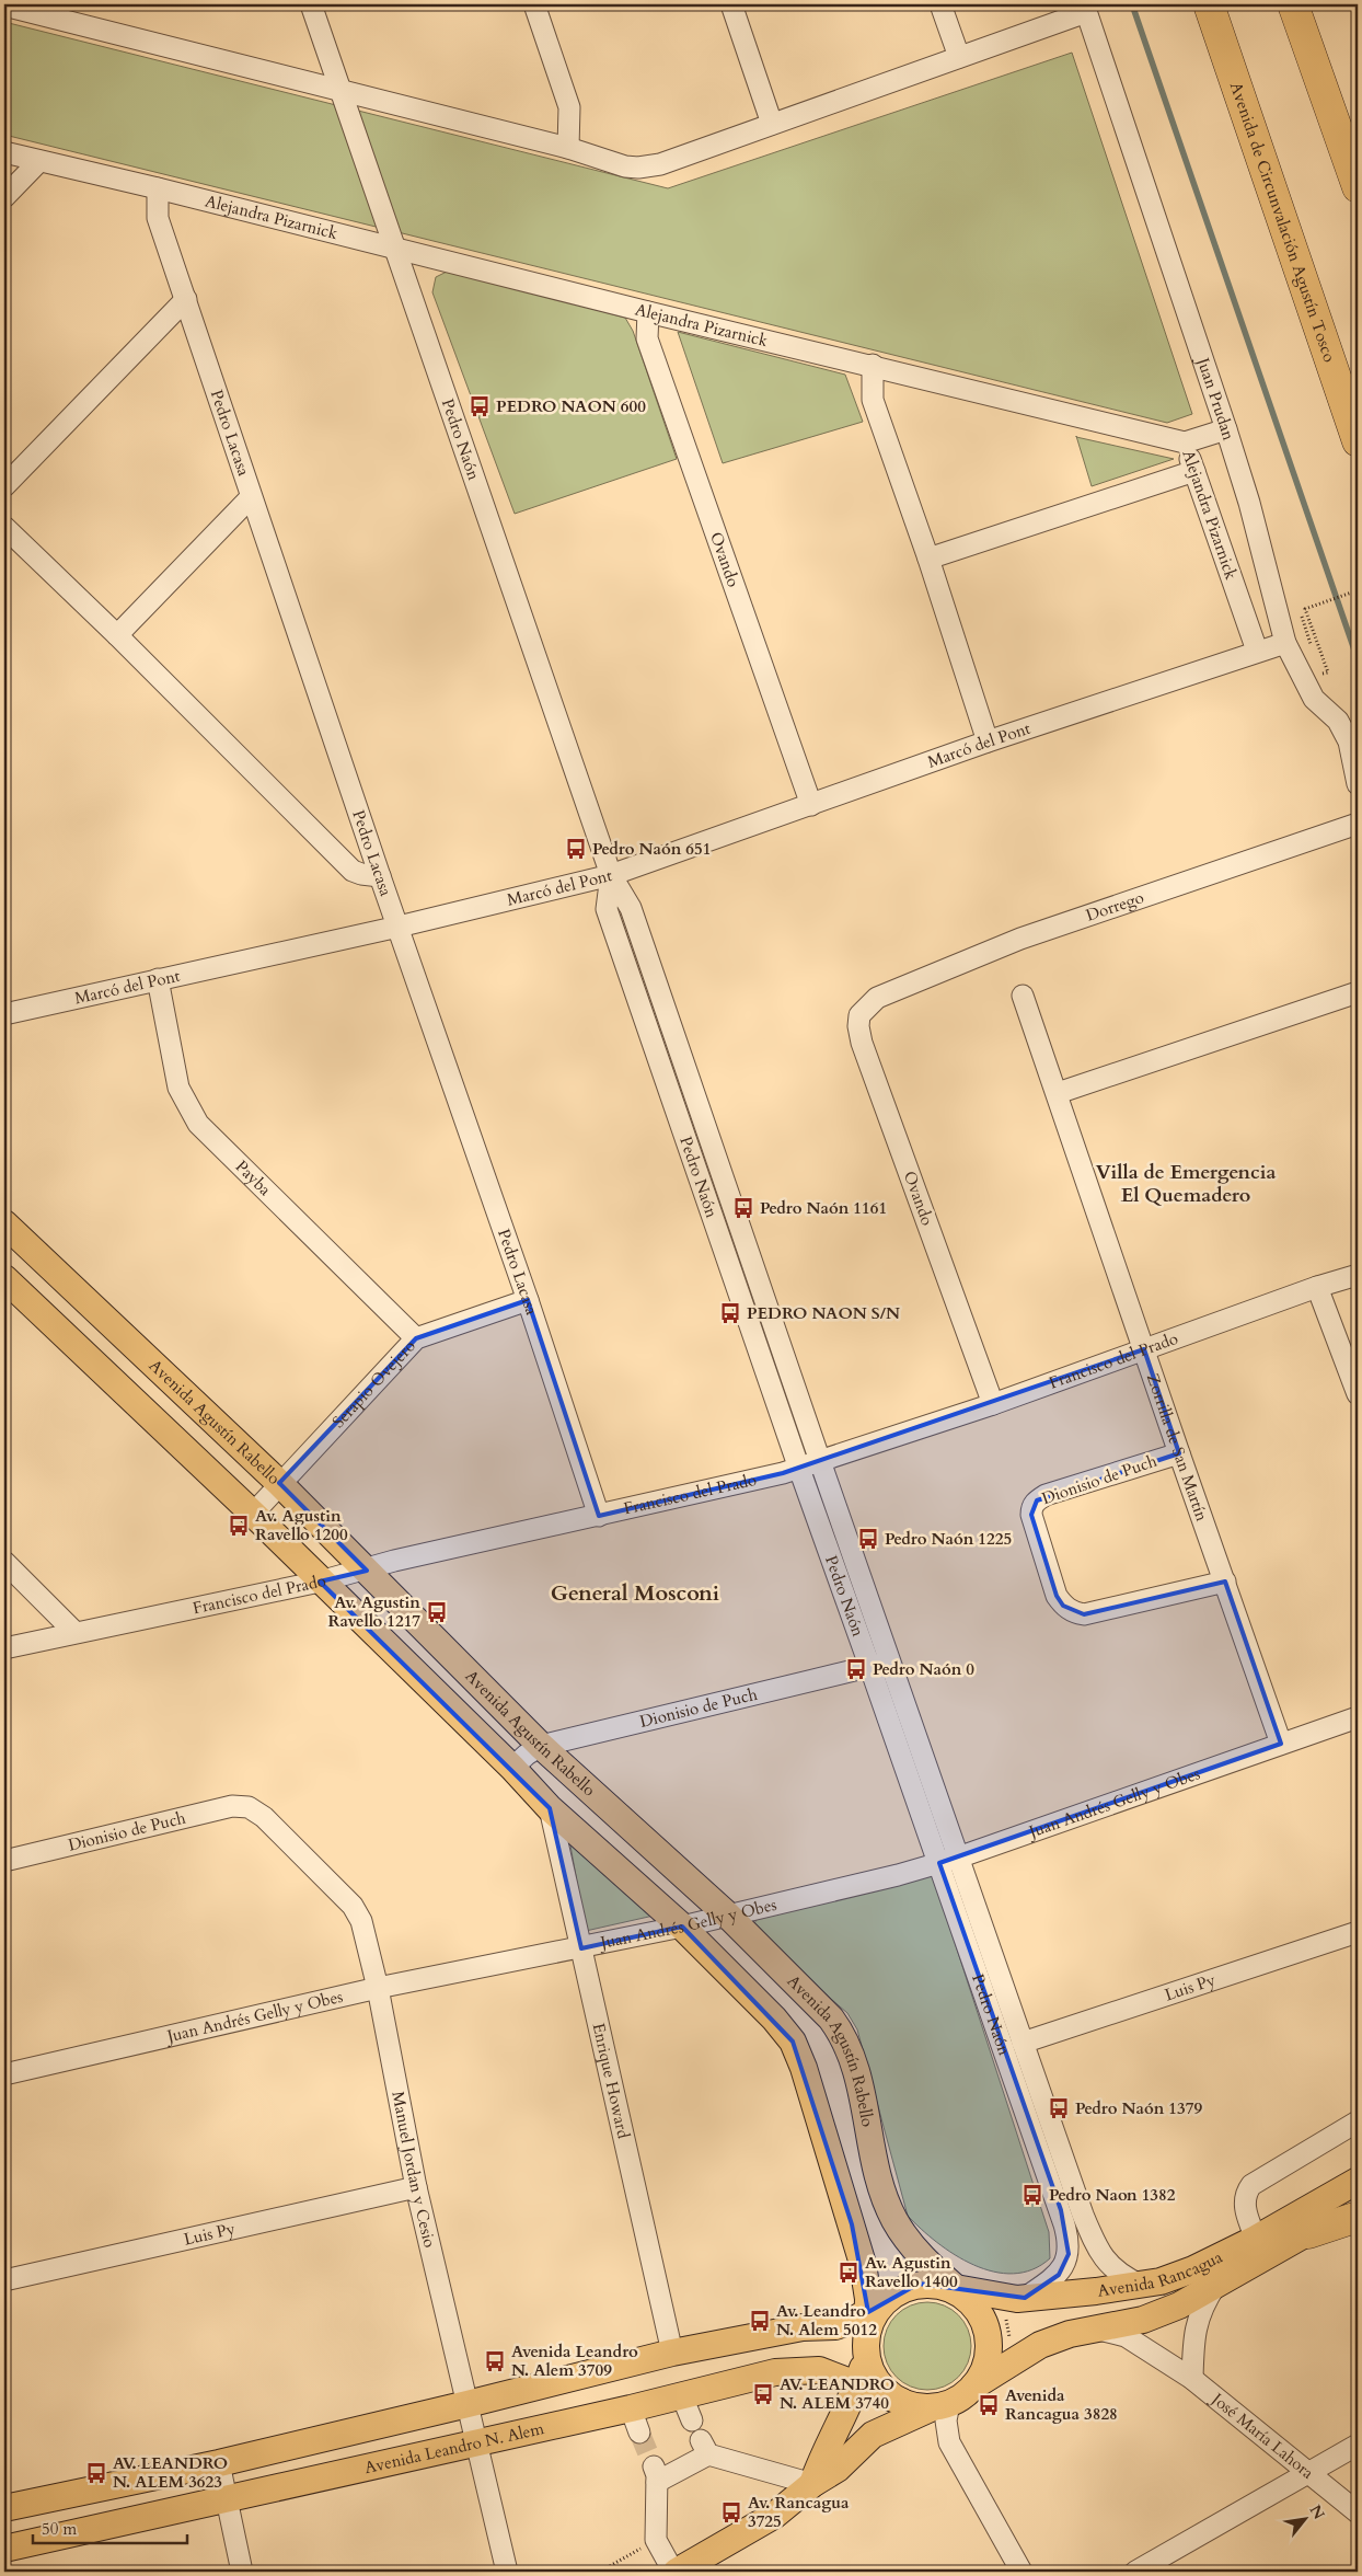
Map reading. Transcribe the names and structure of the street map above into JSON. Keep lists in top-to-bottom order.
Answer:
{
  "streets": {
    "highway": ["Avenida de Circunvalación Agustín Tosco"],
    "main road": ["Avenida Agustín Rabello", "Avenida Rancagua", "Avenida Leandro N. Alem"],
    "street": [
      "Alejandra Pizarnick",
      "Juan Prudan",
      "Pedro Lacasa",
      "Pedro Naón",
      "Ovando",
      "Marcó del Pont",
      "Dorrego",
      "Payba",
      "Francisco del Prado",
      "Serapio Ovejero",
      "Zorrilla de San Martín",
      "Dionisio de Puch",
      "Juan Andrés Gelly y Obes",
      "Luis Py",
      "Enrique Howard",
      "Manuel Jordan y Cesio",
      "José María Lahora"
    ]
  },
  "crossings": [
    ["Alejandra Pizarnick", "Pedro Lacasa"],
    ["Alejandra Pizarnick", "Pedro Naón"],
    ["Alejandra Pizarnick", "Ovando"],
    ["Alejandra Pizarnick", "Marcó del Pont"],
    ["Juan Prudan", "Marcó del Pont"],
    ["Pedro Lacasa", "Marcó del Pont"],
    ["Pedro Lacasa", "Francisco del Prado"],
    ["Pedro Lacasa", "Serapio Ovejero"],
    ["Pedro Naón", "Marcó del Pont"],
    ["Pedro Naón", "Francisco del Prado"],
    ["Pedro Naón", "Dionisio de Puch"],
    ["Pedro Naón", "Juan Andrés Gelly y Obes"],
    ["Pedro Naón", "Luis Py"],
    ["Pedro Naón", "Avenida Rancagua"],
    ["Ovando", "Marcó del Pont"],
    ["Ovando", "Dorrego"],
    ["Ovando", "Francisco del Prado"],
    ["Marcó del Pont", "Payba"],
    ["Payba", "Serapio Ovejero"],
    ["Francisco del Prado", "Avenida Agustín Rabello"],
    ["Francisco del Prado", "Zorrilla de San Martín"],
    ["Serapio Ovejero", "Avenida Agustín Rabello"],
    ["Avenida Agustín Rabello", "Dionisio de Puch"],
    ["Avenida Agustín Rabello", "Juan Andrés Gelly y Obes"],
    ["Avenida Agustín Rabello", "Enrique Howard"],
    ["Avenida Agustín Rabello", "Avenida Rancagua"],
    ["Avenida Agustín Rabello", "Avenida Leandro N. Alem"],
    ["Zorrilla de San Martín", "Dionisio de Puch"],
    ["Zorrilla de San Martín", "Juan Andrés Gelly y Obes"],
    ["Dionisio de Puch", "Manuel Jordan y Cesio"],
    ["Juan Andrés Gelly y Obes", "Enrique Howard"],
    ["Juan Andrés Gelly y Obes", "Manuel Jordan y Cesio"],
    ["Luis Py", "Manuel Jordan y Cesio"],
    ["Manuel Jordan y Cesio", "Avenida Leandro N. Alem"],
    ["Avenida Rancagua", "José María Lahora"],
    ["Avenida Rancagua", "Avenida Leandro N. Alem"]
  ],
  "districts": ["Villa de Emergencia El Quemadero", "General Mosconi"],
  "places": {
    "bus stop": [
      "PEDRO NAON 600",
      "Pedro Naón 651",
      "Pedro Naón 1161",
      "PEDRO NAON S/N",
      "Av. Agustin Ravello 1200",
      "Pedro Naón 1225",
      "Av. Agustin Ravello 1217",
      "Pedro Naón 0",
      "Pedro Naón 1379",
      "Pedro Naon 1382",
      "Av. Agustin Ravello 1400",
      "Av. Leandro N. Alem 5012",
      "Avenida Leandro N. Alem 3709",
      "AV. LEANDRO N. ALEM 3740",
      "Avenida Rancagua 3828",
      "AV. LEANDRO N. ALEM 3623",
      "Av. Rancagua 3725"
    ]
  },
  "scale_bar": "50 m",
  "north": "top right"
}
